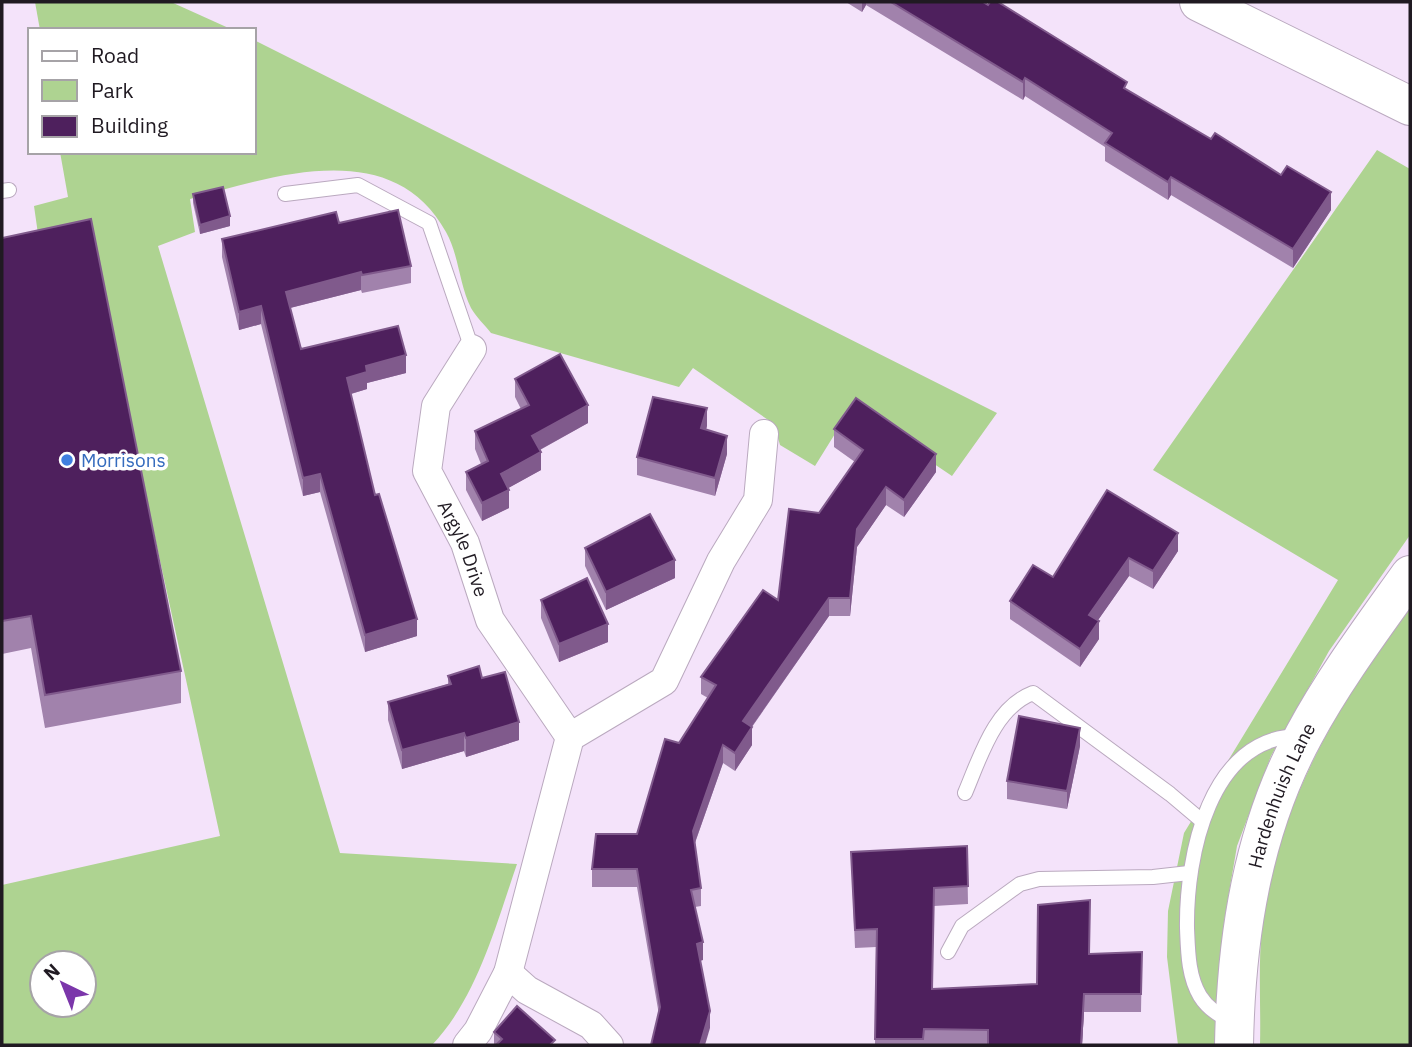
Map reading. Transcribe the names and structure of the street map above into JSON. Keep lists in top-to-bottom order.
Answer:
{
  "streets": {
    "main road": ["Hardenhuish Lane"],
    "street": ["Argyle Drive"]
  },
  "places": ["Morrisons"],
  "legend": ["Road", "Park", "Building"],
  "north": "top left"
}
